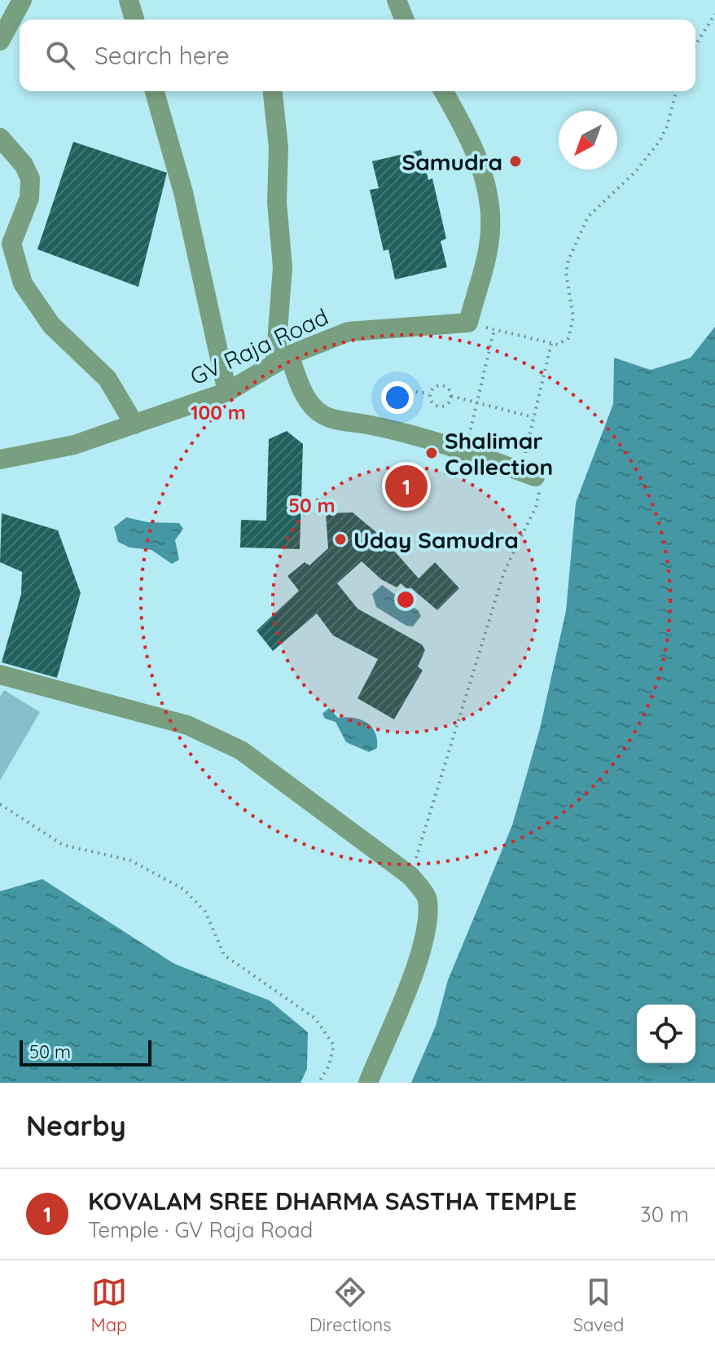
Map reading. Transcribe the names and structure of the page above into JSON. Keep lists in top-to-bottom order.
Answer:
{
  "streets": {
    "street": ["GV Raja Road"]
  },
  "places": ["Samudra", "Shalimar Collection", "Uday Samudra"],
  "scale_bar": "50 m",
  "north": "bottom left",
  "page": {
    "search": "Search here",
    "pins": "1",
    "scale": "50 m",
    "heading": "Nearby",
    "list": [
      {
        "mark": "1",
        "name": "KOVALAM SREE DHARMA SASTHA TEMPLE",
        "note": "Temple · GV Raja Road",
        "value": "30 m"
      }
    ],
    "nav": ["Map", "Directions", "Saved"]
  },
  "rings": ["100 m", "50 m"]
}
